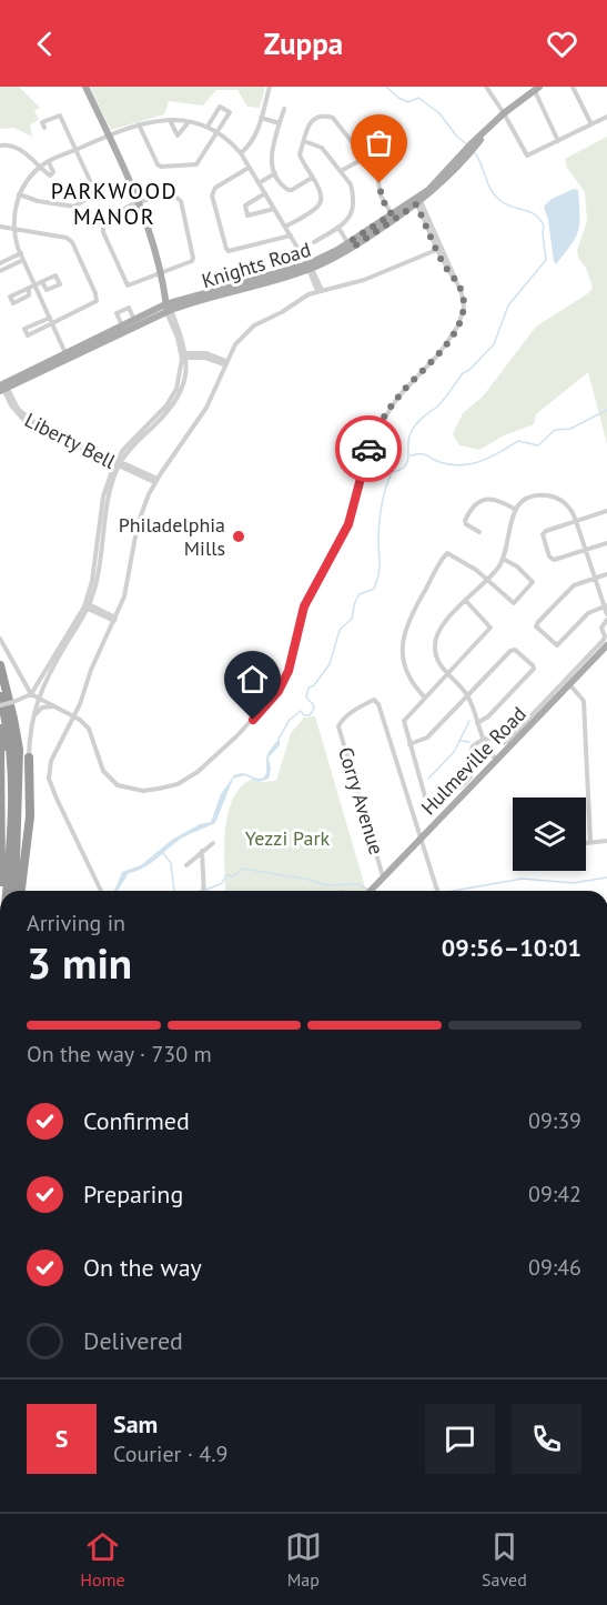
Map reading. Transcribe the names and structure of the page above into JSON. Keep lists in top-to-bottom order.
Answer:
{
  "streets": {
    "main road": ["Knights Road", "Hulmeville Road"],
    "street": ["Liberty Bell", "Corry Avenue"]
  },
  "crossings": [
    ["Knights Road", "Liberty Bell"],
    ["Hulmeville Road", "Corry Avenue"]
  ],
  "districts": ["PARKWOOD MANOR"],
  "parks": ["Yezzi Park"],
  "places": ["Philadelphia Mills"],
  "page": {
    "header": "Zuppa",
    "heading": ["3 min", "Arriving in", "09:56–10:01"],
    "panel": ["Sam", "Courier · 4.9"],
    "bar": "On the way · 730 m",
    "list": [
      ["Confirmed", "09:39"],
      ["Preparing", "09:42"],
      ["On the way", "09:46"],
      "Delivered"
    ],
    "round": "S",
    "tabs": ["Home", "Map", "Saved"]
  }
}
